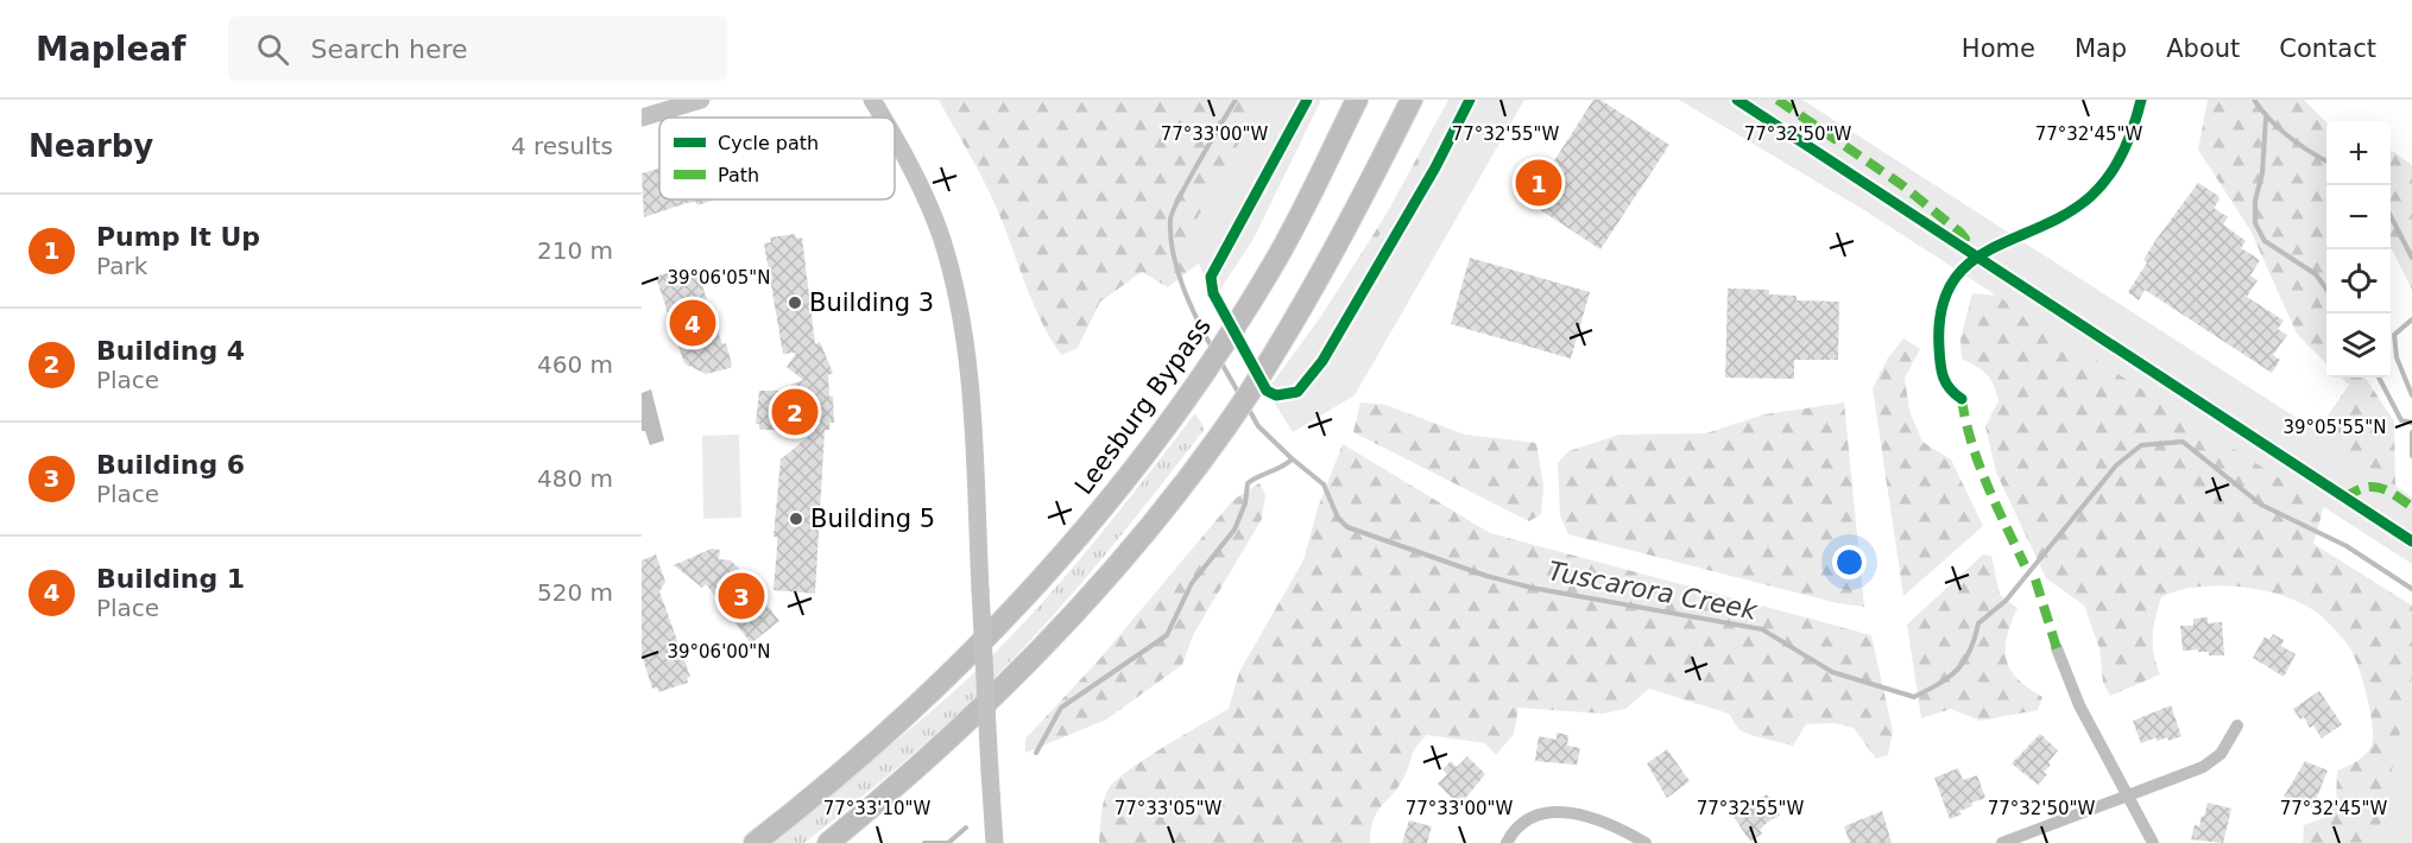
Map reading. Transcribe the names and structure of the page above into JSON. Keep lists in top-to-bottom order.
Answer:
{
  "streets": {
    "highway": ["Leesburg Bypass"]
  },
  "water": ["Tuscarora Creek"],
  "places": ["Building 3", "Building 5"],
  "legend": ["Cycle path", "Path"],
  "page": {
    "header": "Mapleaf",
    "search": "Search here",
    "nav": [
      "Home",
      "Map",
      "About",
      "Contact"
    ],
    "heading": ["Nearby", "4 results"],
    "map_buttons": ["+", "−"],
    "pins": [
      "1",
      "4",
      "2",
      "3"
    ],
    "list": [
      {
        "mark": "1",
        "name": "Pump It Up",
        "note": "Park",
        "value": "210 m"
      },
      {
        "mark": "2",
        "name": "Building 4",
        "note": "Place",
        "value": "460 m"
      },
      {
        "mark": "3",
        "name": "Building 6",
        "note": "Place",
        "value": "480 m"
      },
      {
        "mark": "4",
        "name": "Building 1",
        "note": "Place",
        "value": "520 m"
      }
    ]
  },
  "coordinates": [
    "77°33'00\"W",
    "77°32'55\"W",
    "77°32'50\"W",
    "77°32'45\"W",
    "39°06'05\"N",
    "39°05'55\"N",
    "39°06'00\"N",
    "77°33'10\"W",
    "77°33'05\"W"
  ]
}
